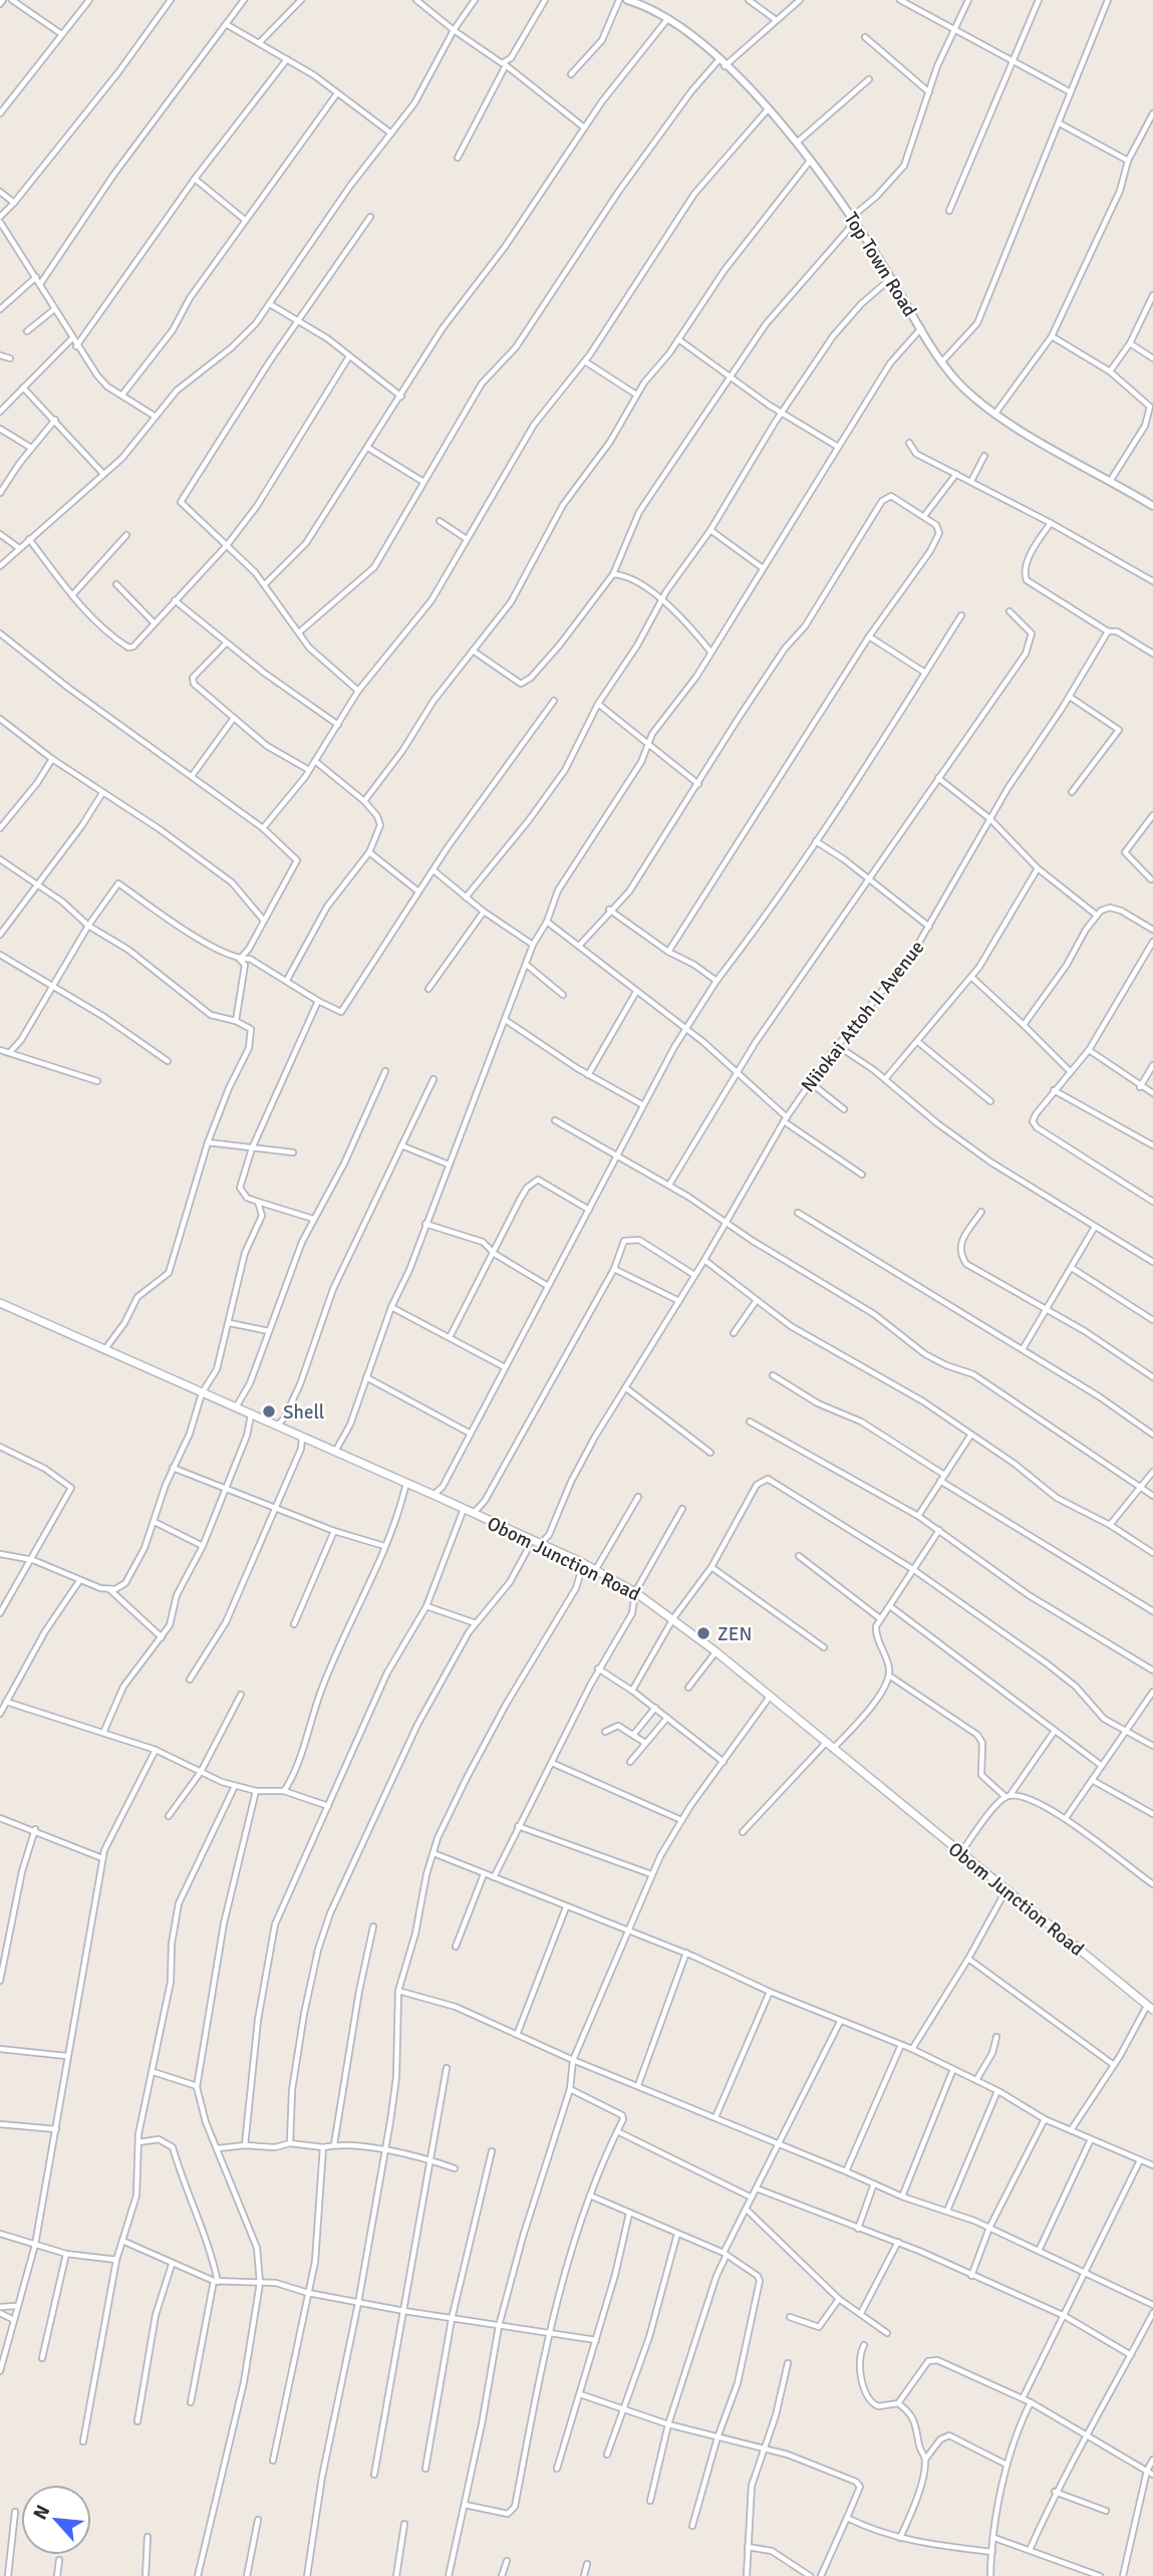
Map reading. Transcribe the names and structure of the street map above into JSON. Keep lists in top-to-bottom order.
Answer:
{
  "streets": {
    "main road": ["Obom Junction Road"],
    "street": ["Top Town Road", "Niiokai Attoh II Avenue"]
  },
  "crossings": [
    ["Niiokai Attoh II Avenue", "Obom Junction Road"]
  ],
  "places": ["Shell", "ZEN"],
  "north": "top left"
}
